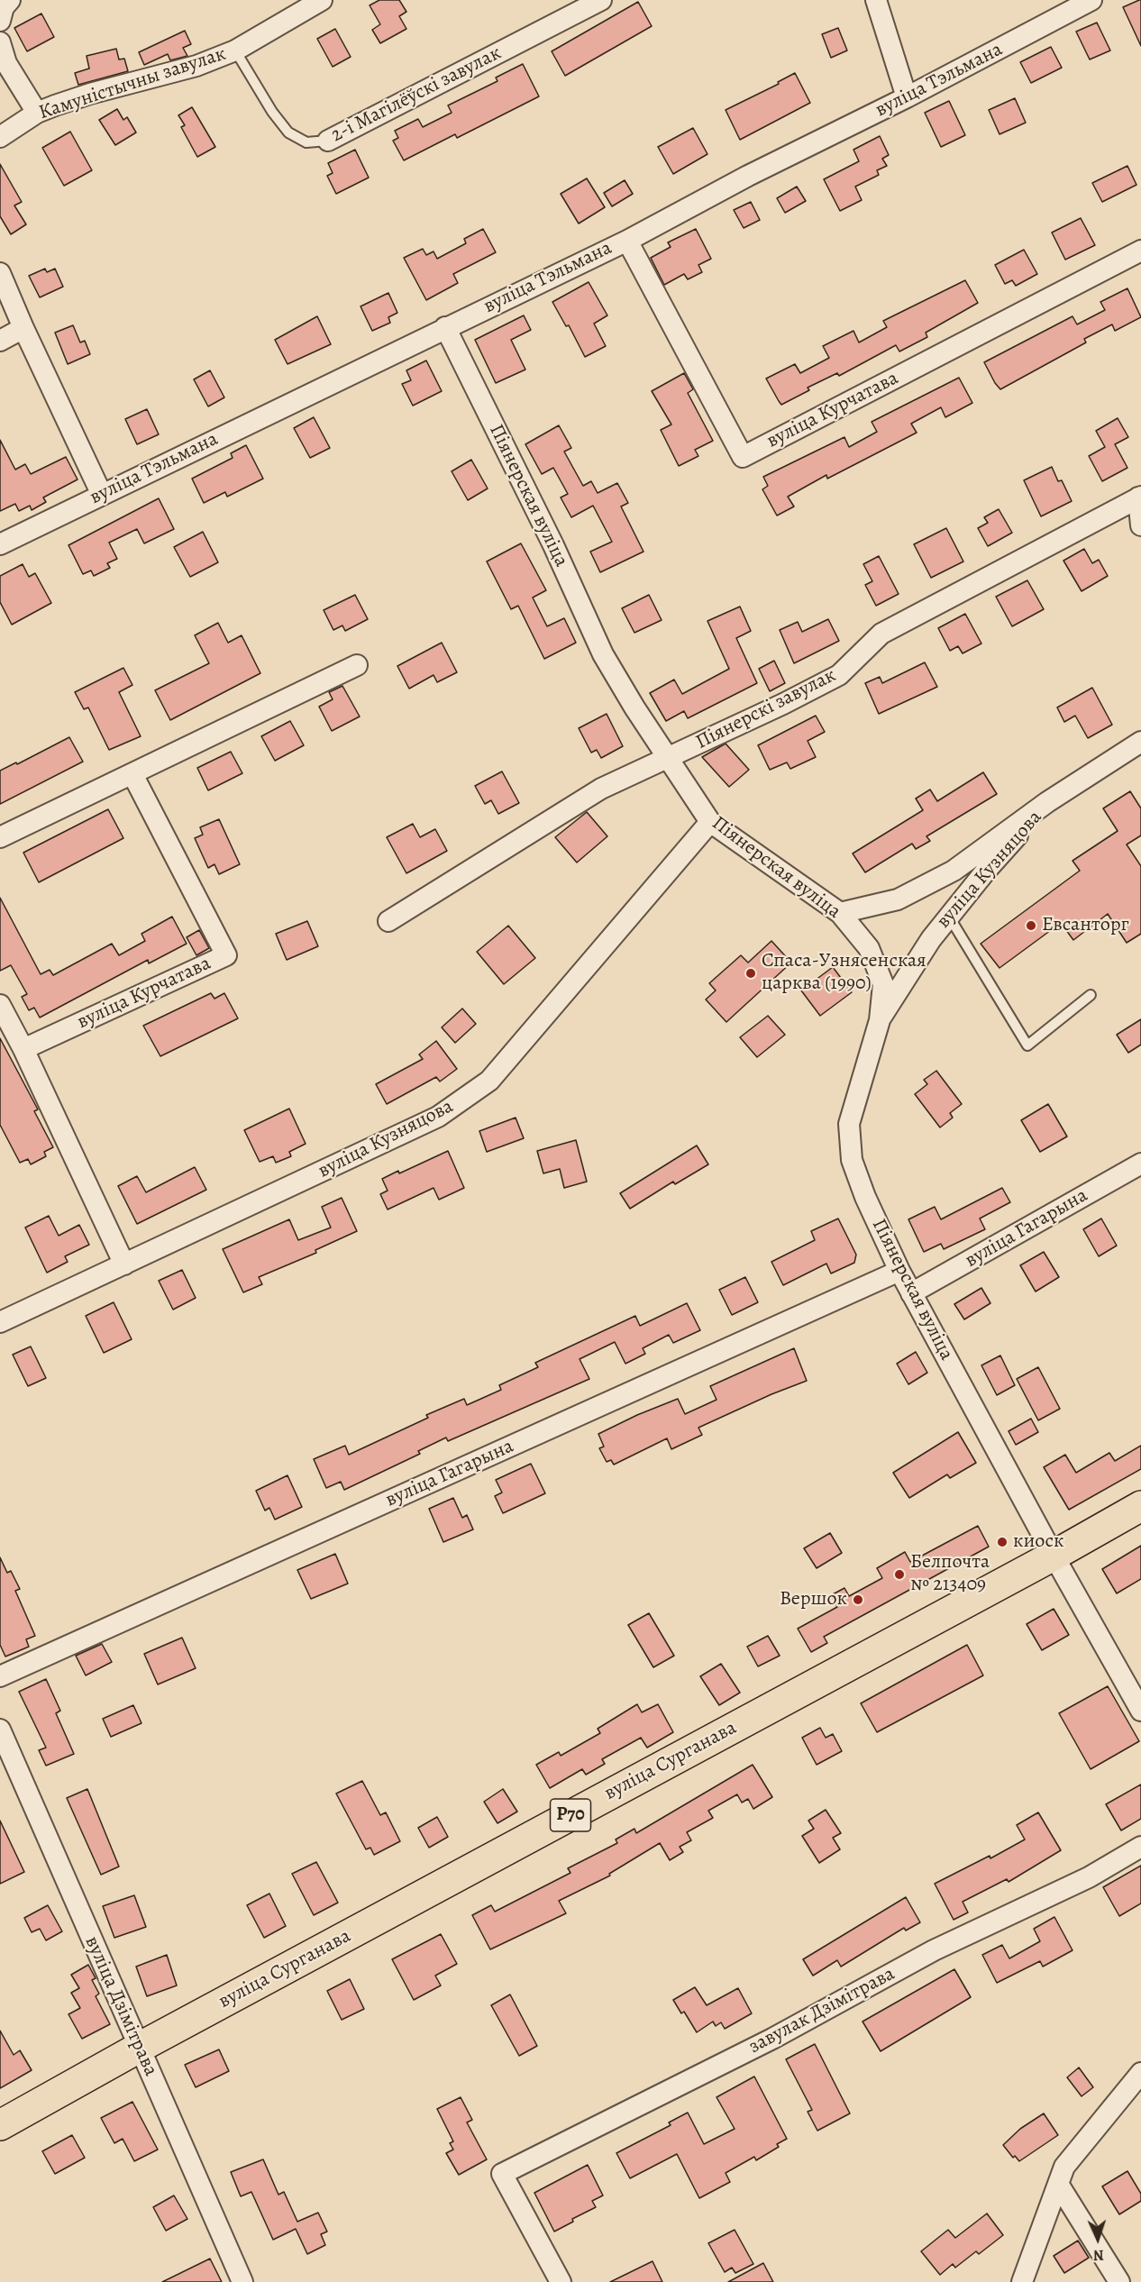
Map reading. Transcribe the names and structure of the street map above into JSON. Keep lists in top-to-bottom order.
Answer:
{
  "streets": {
    "main road": ["вуліца Сурганава", "Р70"],
    "street": [
      "вуліца Тэльмана",
      "Камуністычны завулак",
      "2-і Магілёўскі завулак",
      "вуліца Курчатава",
      "Піянерская вуліца",
      "Піянерскі завулак",
      "вуліца Кузняцова",
      "вуліца Гагарына",
      "вуліца Дзімітрава",
      "завулак Дзімітрава"
    ]
  },
  "crossings": [
    ["вуліца Тэльмана", "вуліца Курчатава"],
    ["вуліца Тэльмана", "Піянерская вуліца"],
    ["Камуністычны завулак", "2-і Магілёўскі завулак"],
    ["Піянерская вуліца", "Піянерскі завулак"],
    ["Піянерская вуліца", "вуліца Кузняцова"],
    ["Піянерская вуліца", "вуліца Гагарына"],
    ["Піянерская вуліца", "вуліца Сурганава"],
    ["вуліца Сурганава", "вуліца Дзімітрава"]
  ],
  "places": [
    "Евсанторг",
    "Спаса-Узнясенская царква (1990)",
    "киоск",
    "Белпочта № 213409",
    "Вершок"
  ],
  "north": "bottom"
}
